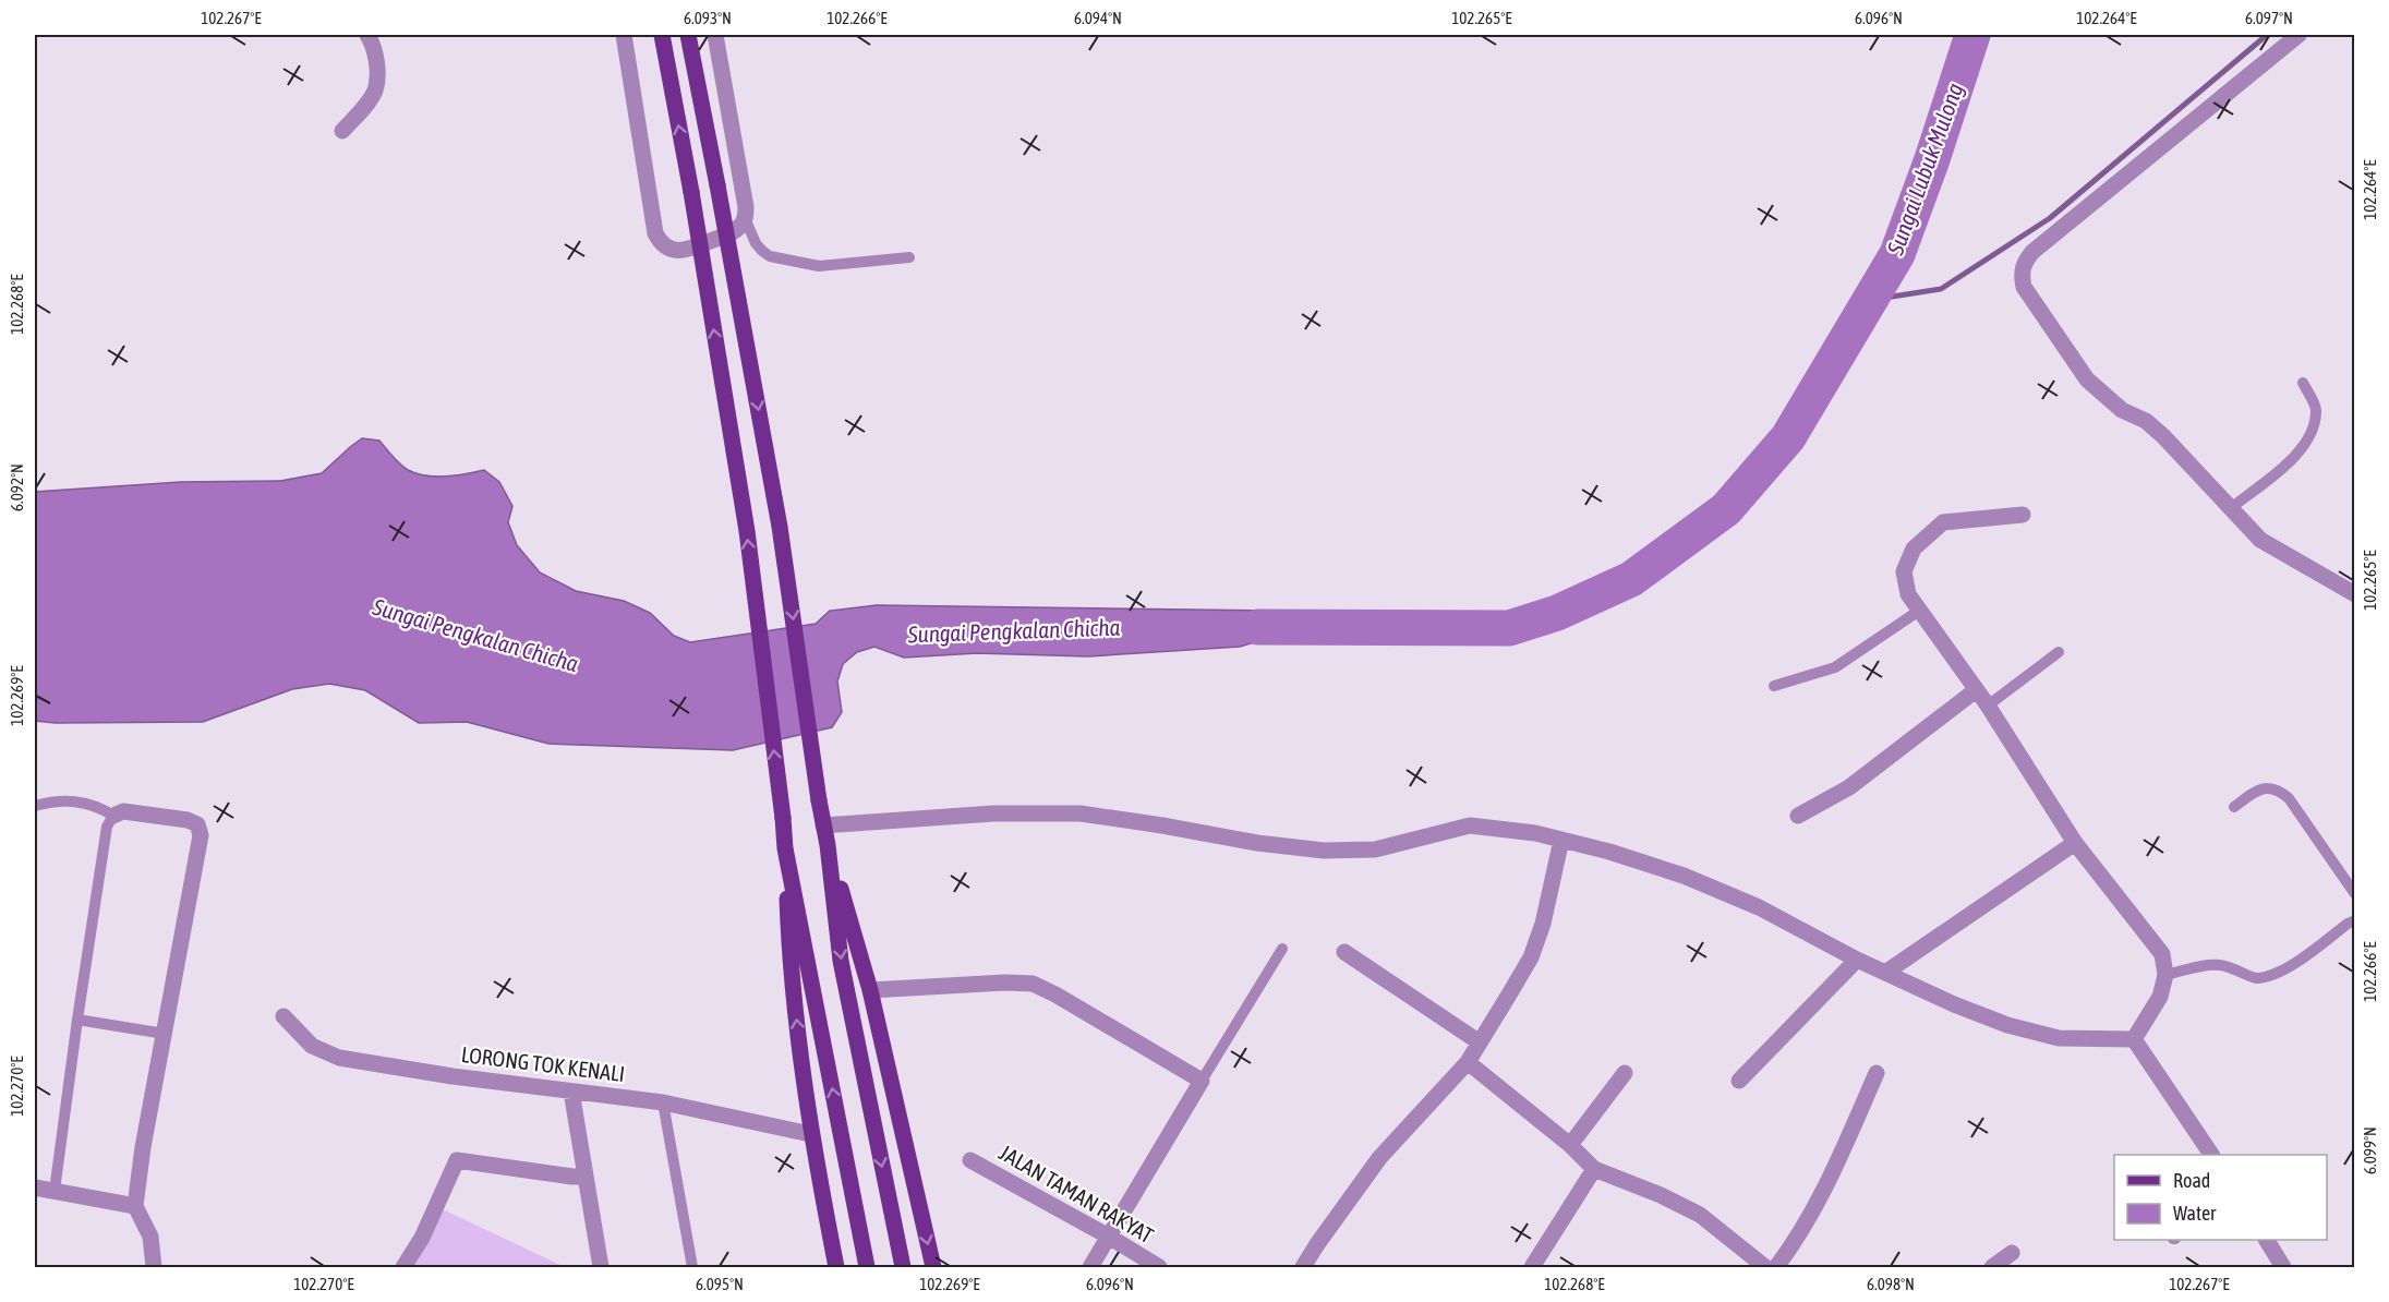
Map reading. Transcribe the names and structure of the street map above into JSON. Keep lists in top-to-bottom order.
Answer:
{
  "streets": {
    "street": ["LORONG TOK KENALI", "JALAN TAMAN RAKYAT"]
  },
  "water": ["Sungai Lubuk Mulong", "Sungai Pengkalan Chicha"],
  "legend": ["Road", "Water"],
  "coordinates": [
    "102.267°E",
    "6.093°N",
    "102.266°E",
    "6.094°N",
    "102.265°E",
    "6.096°N",
    "102.264°E",
    "6.097°N",
    "102.268°E",
    "6.092°N",
    "102.269°E",
    "102.270°E",
    "6.099°N",
    "6.095°N",
    "6.098°N"
  ]
}
